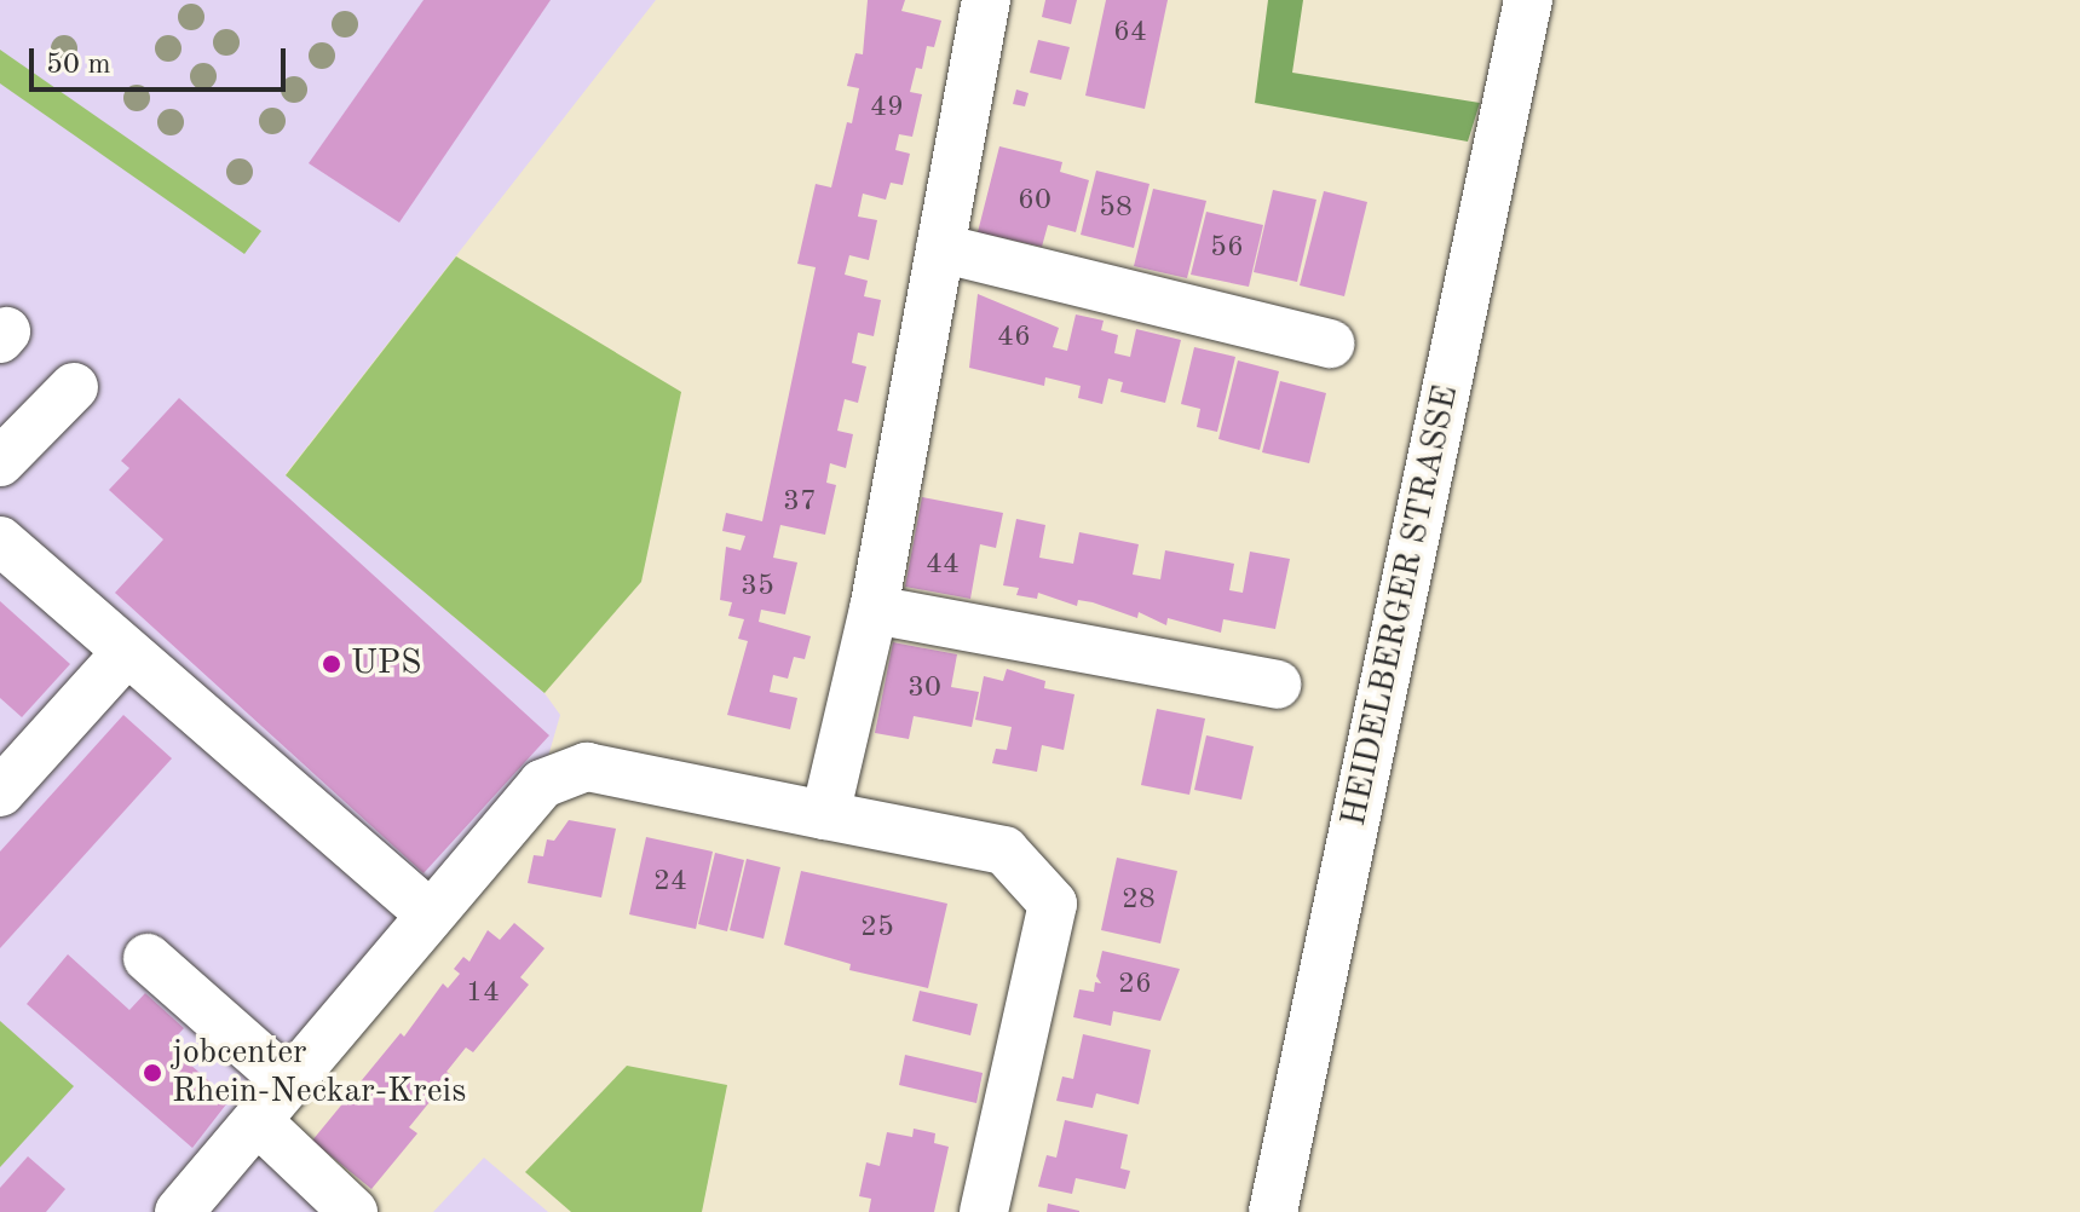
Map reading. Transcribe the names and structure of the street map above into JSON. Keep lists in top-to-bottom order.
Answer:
{
  "streets": {
    "street": ["HEIDELBERGER STRASSE"]
  },
  "places": ["UPS", "jobcenter Rhein-Neckar-Kreis"],
  "house_numbers": [
    "64",
    "49",
    "60",
    "58",
    "56",
    "46",
    "37",
    "44",
    "35",
    "30",
    "24",
    "28",
    "25",
    "26",
    "14"
  ],
  "scale_bar": "50 m"
}
